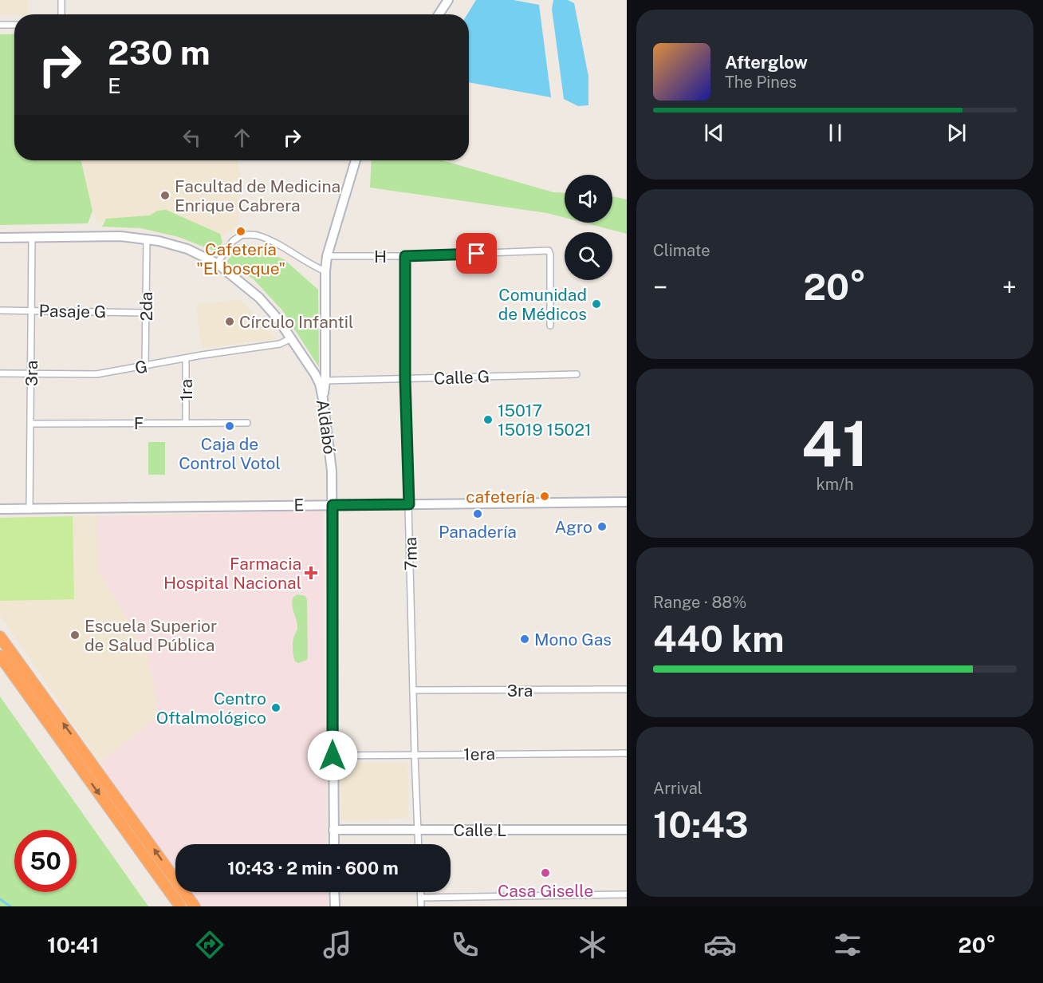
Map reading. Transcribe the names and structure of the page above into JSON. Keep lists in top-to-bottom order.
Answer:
{
  "streets": {
    "street": [
      "H",
      "2da",
      "Pasaje G",
      "G",
      "3ra",
      "Calle G",
      "1ra",
      "F",
      "Aldabó",
      "E",
      "7ma",
      "1era",
      "Calle L"
    ]
  },
  "crossings": [
    ["H", "Aldabó"],
    ["H", "7ma"],
    ["2da", "Pasaje G"],
    ["2da", "G"],
    ["2da", "Aldabó"],
    ["Pasaje G", "3ra"],
    ["G", "3ra"],
    ["G", "1ra"],
    ["G", "Aldabó"],
    ["3ra", "F"],
    ["3ra", "Aldabó"],
    ["3ra", "E"],
    ["3ra", "7ma"],
    ["Calle G", "Aldabó"],
    ["Calle G", "7ma"],
    ["1ra", "F"],
    ["Aldabó", "E"],
    ["Aldabó", "1era"],
    ["Aldabó", "Calle L"],
    ["E", "7ma"],
    ["7ma", "1era"],
    ["7ma", "Calle L"]
  ],
  "places": {
    "other": [
      "Facultad de Medicina Enrique Cabrera",
      "Cafetería \"El bosque\"",
      "Comunidad de Médicos",
      "Círculo Infantil",
      "15017 15019 15021",
      "Caja de Control Votol",
      "cafetería",
      "Panadería",
      "Agro",
      "Escuela Superior de Salud Pública",
      "Mono Gas",
      "Centro Oftalmológico",
      "Casa Giselle"
    ],
    "health": ["Farmacia Hospital Nacional"]
  },
  "page": {
    "turn": ["230 m", "E"],
    "song": ["Afterglow", "The Pines"],
    "tile": [
      "Climate",
      ["41", "km/h"],
      ["Range · 88%", "440 km"],
      ["Arrival", "10:43"]
    ],
    "heat": ["−", "20°", "+"],
    "limit": "50",
    "trip": "10:43 · 2 min · 600 m",
    "tabs": ["10:41", "20°"]
  }
}
